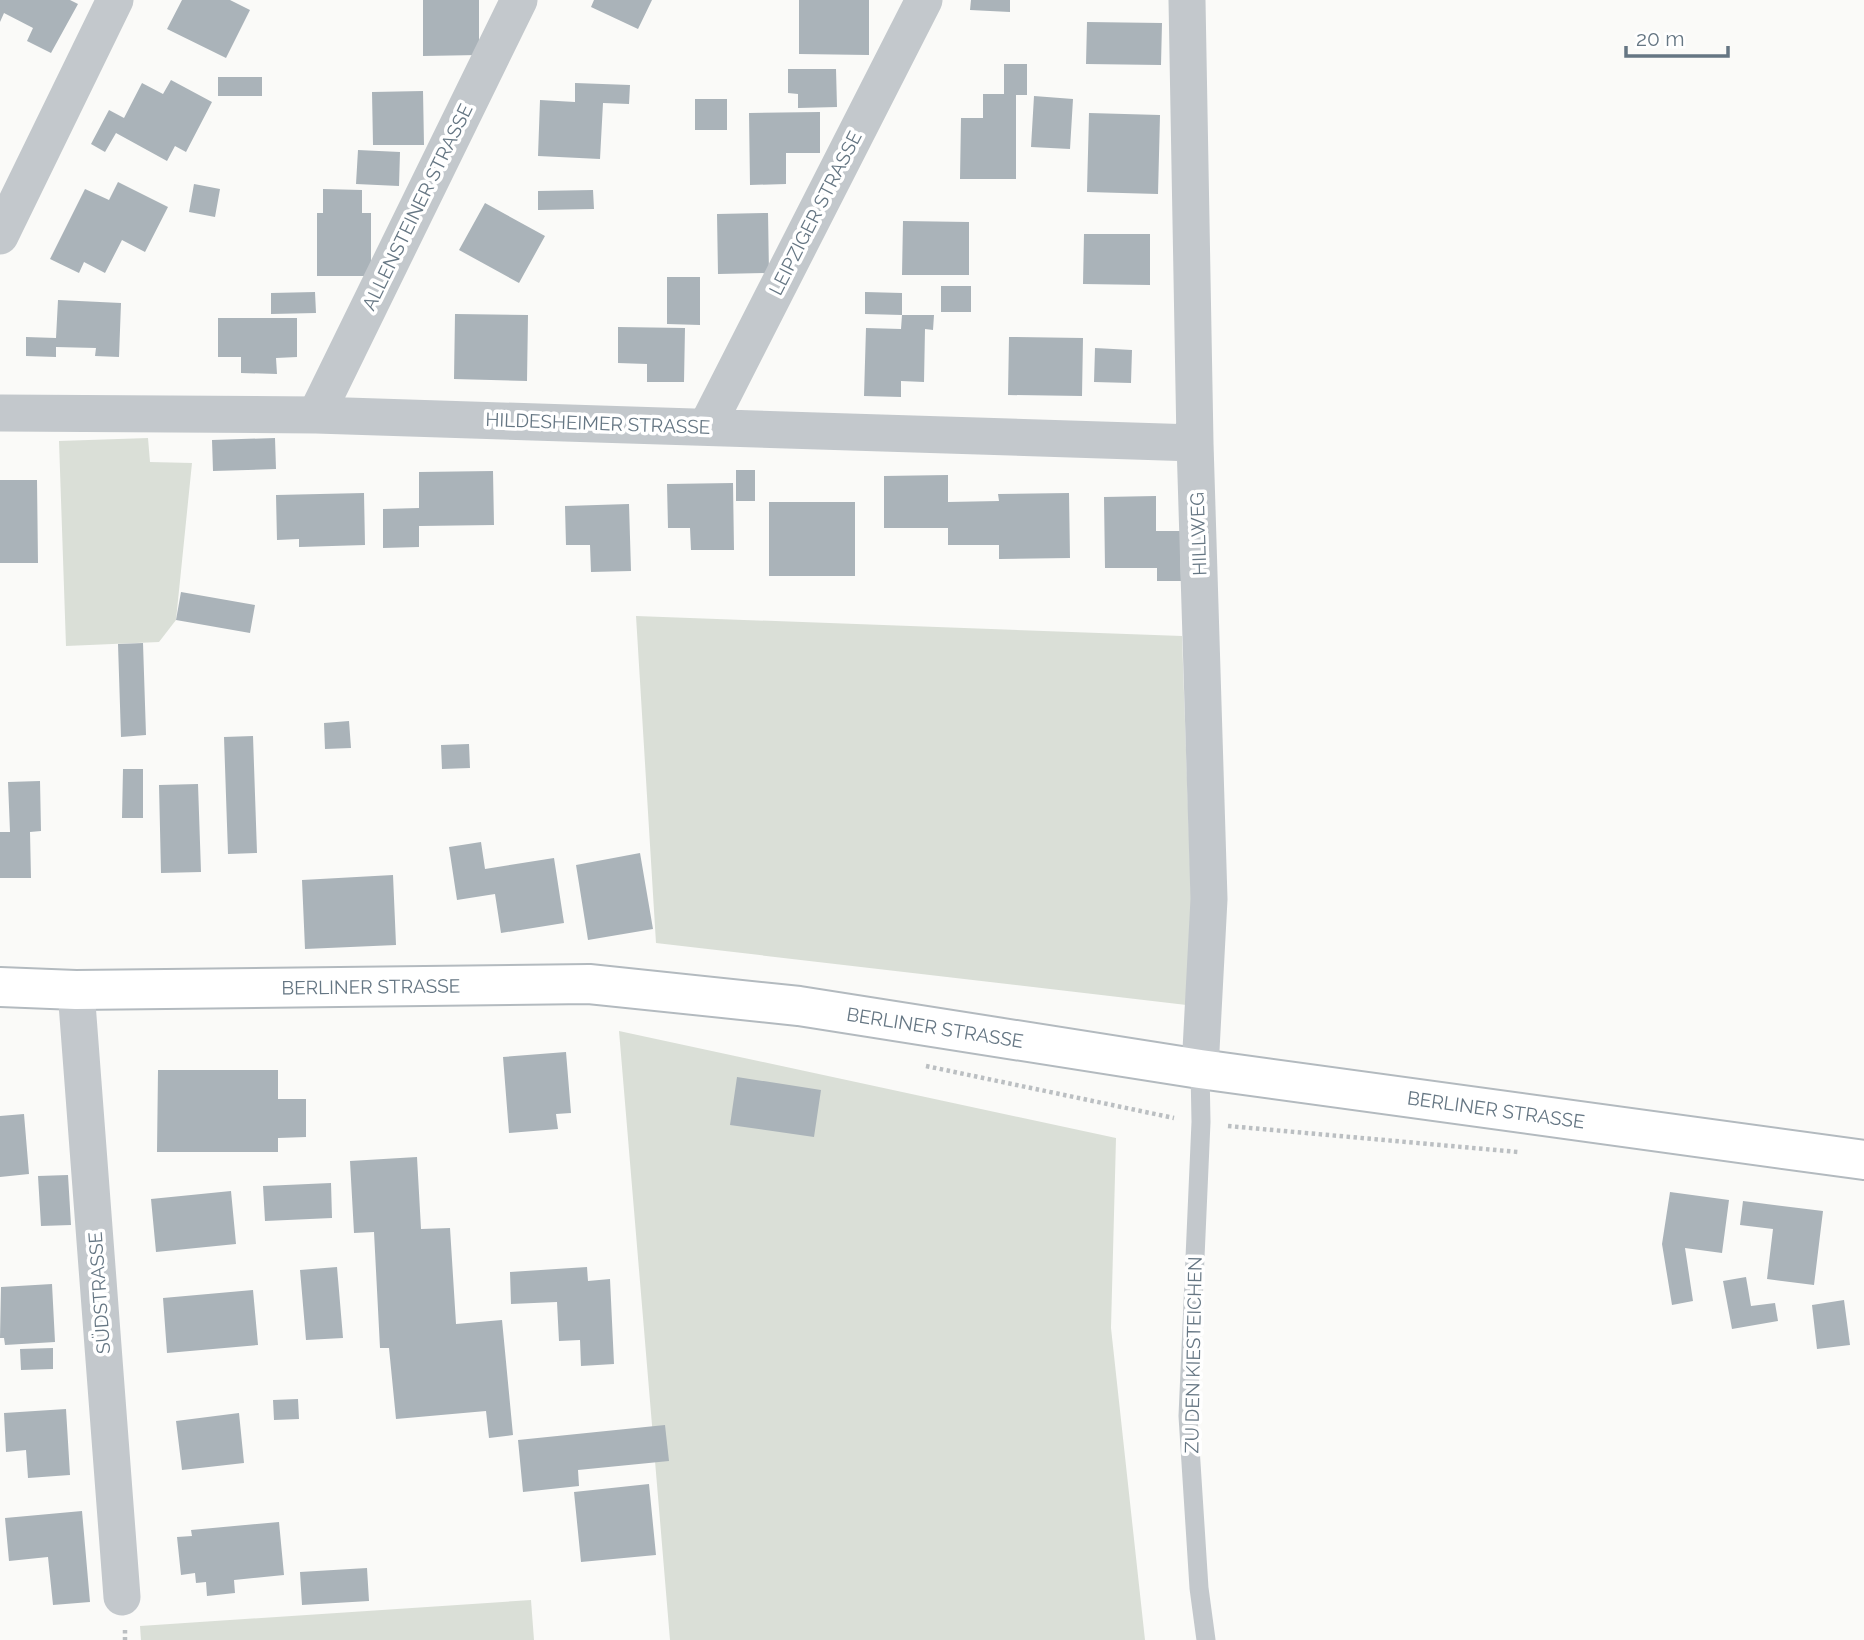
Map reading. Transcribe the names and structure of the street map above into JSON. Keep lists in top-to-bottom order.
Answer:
{
  "streets": {
    "main road": ["BERLINER STRASSE"],
    "street": [
      "ALLENSTEINER STRASSE",
      "LEIPZIGER STRASSE",
      "HILDESHEIMER STRASSE",
      "HILLWEG",
      "SÜDSTRASSE"
    ],
    "lane": ["ZU DEN KIESTEICHEN"]
  },
  "crossings": [
    ["ALLENSTEINER STRASSE", "HILDESHEIMER STRASSE"],
    ["LEIPZIGER STRASSE", "HILDESHEIMER STRASSE"],
    ["HILDESHEIMER STRASSE", "HILLWEG"],
    ["HILLWEG", "BERLINER STRASSE"],
    ["HILLWEG", "ZU DEN KIESTEICHEN"],
    ["BERLINER STRASSE", "SÜDSTRASSE"],
    ["BERLINER STRASSE", "ZU DEN KIESTEICHEN"]
  ],
  "scale_bar": "20 m"
}
